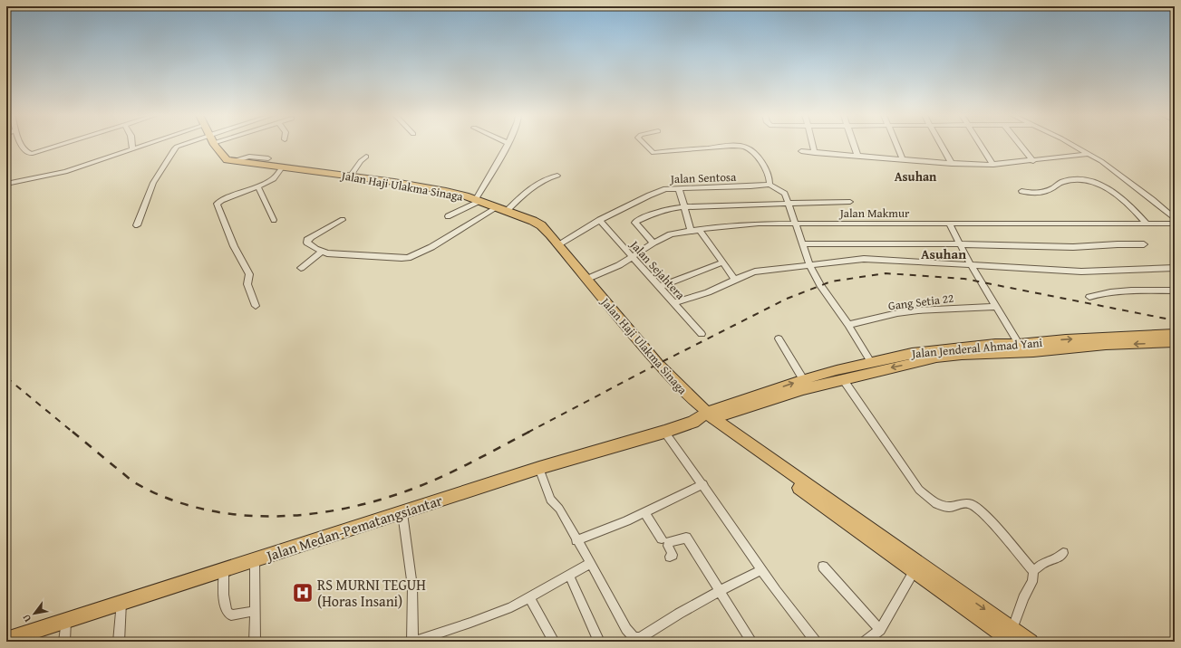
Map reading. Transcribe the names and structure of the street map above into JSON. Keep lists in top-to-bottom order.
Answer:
{
  "streets": {
    "highway": ["Jalan Medan-Pematangsiantar"],
    "main road": ["Jalan Haji Ulakma Sinaga", "Jalan Jenderal Ahmad Yani"],
    "street": [
      "Jalan Sentosa",
      "Jalan Makmur",
      "Jalan Sejahtera",
      "Gang Setia 22"
    ]
  },
  "crossings": [
    ["Jalan Sentosa", "Jalan Haji Ulakma Sinaga"],
    ["Jalan Sentosa", "Jalan Sejahtera"],
    ["Jalan Haji Ulakma Sinaga", "Jalan Makmur"],
    ["Jalan Haji Ulakma Sinaga", "Jalan Jenderal Ahmad Yani"],
    ["Jalan Haji Ulakma Sinaga", "Jalan Medan-Pematangsiantar"],
    ["Jalan Makmur", "Jalan Sejahtera"],
    ["Jalan Jenderal Ahmad Yani", "Jalan Medan-Pematangsiantar"]
  ],
  "districts": ["Asuhan", "Asuhan"],
  "places": {
    "hospital": ["RS MURNI TEGUH (Horas Insani)"]
  },
  "north": "bottom left"
}
